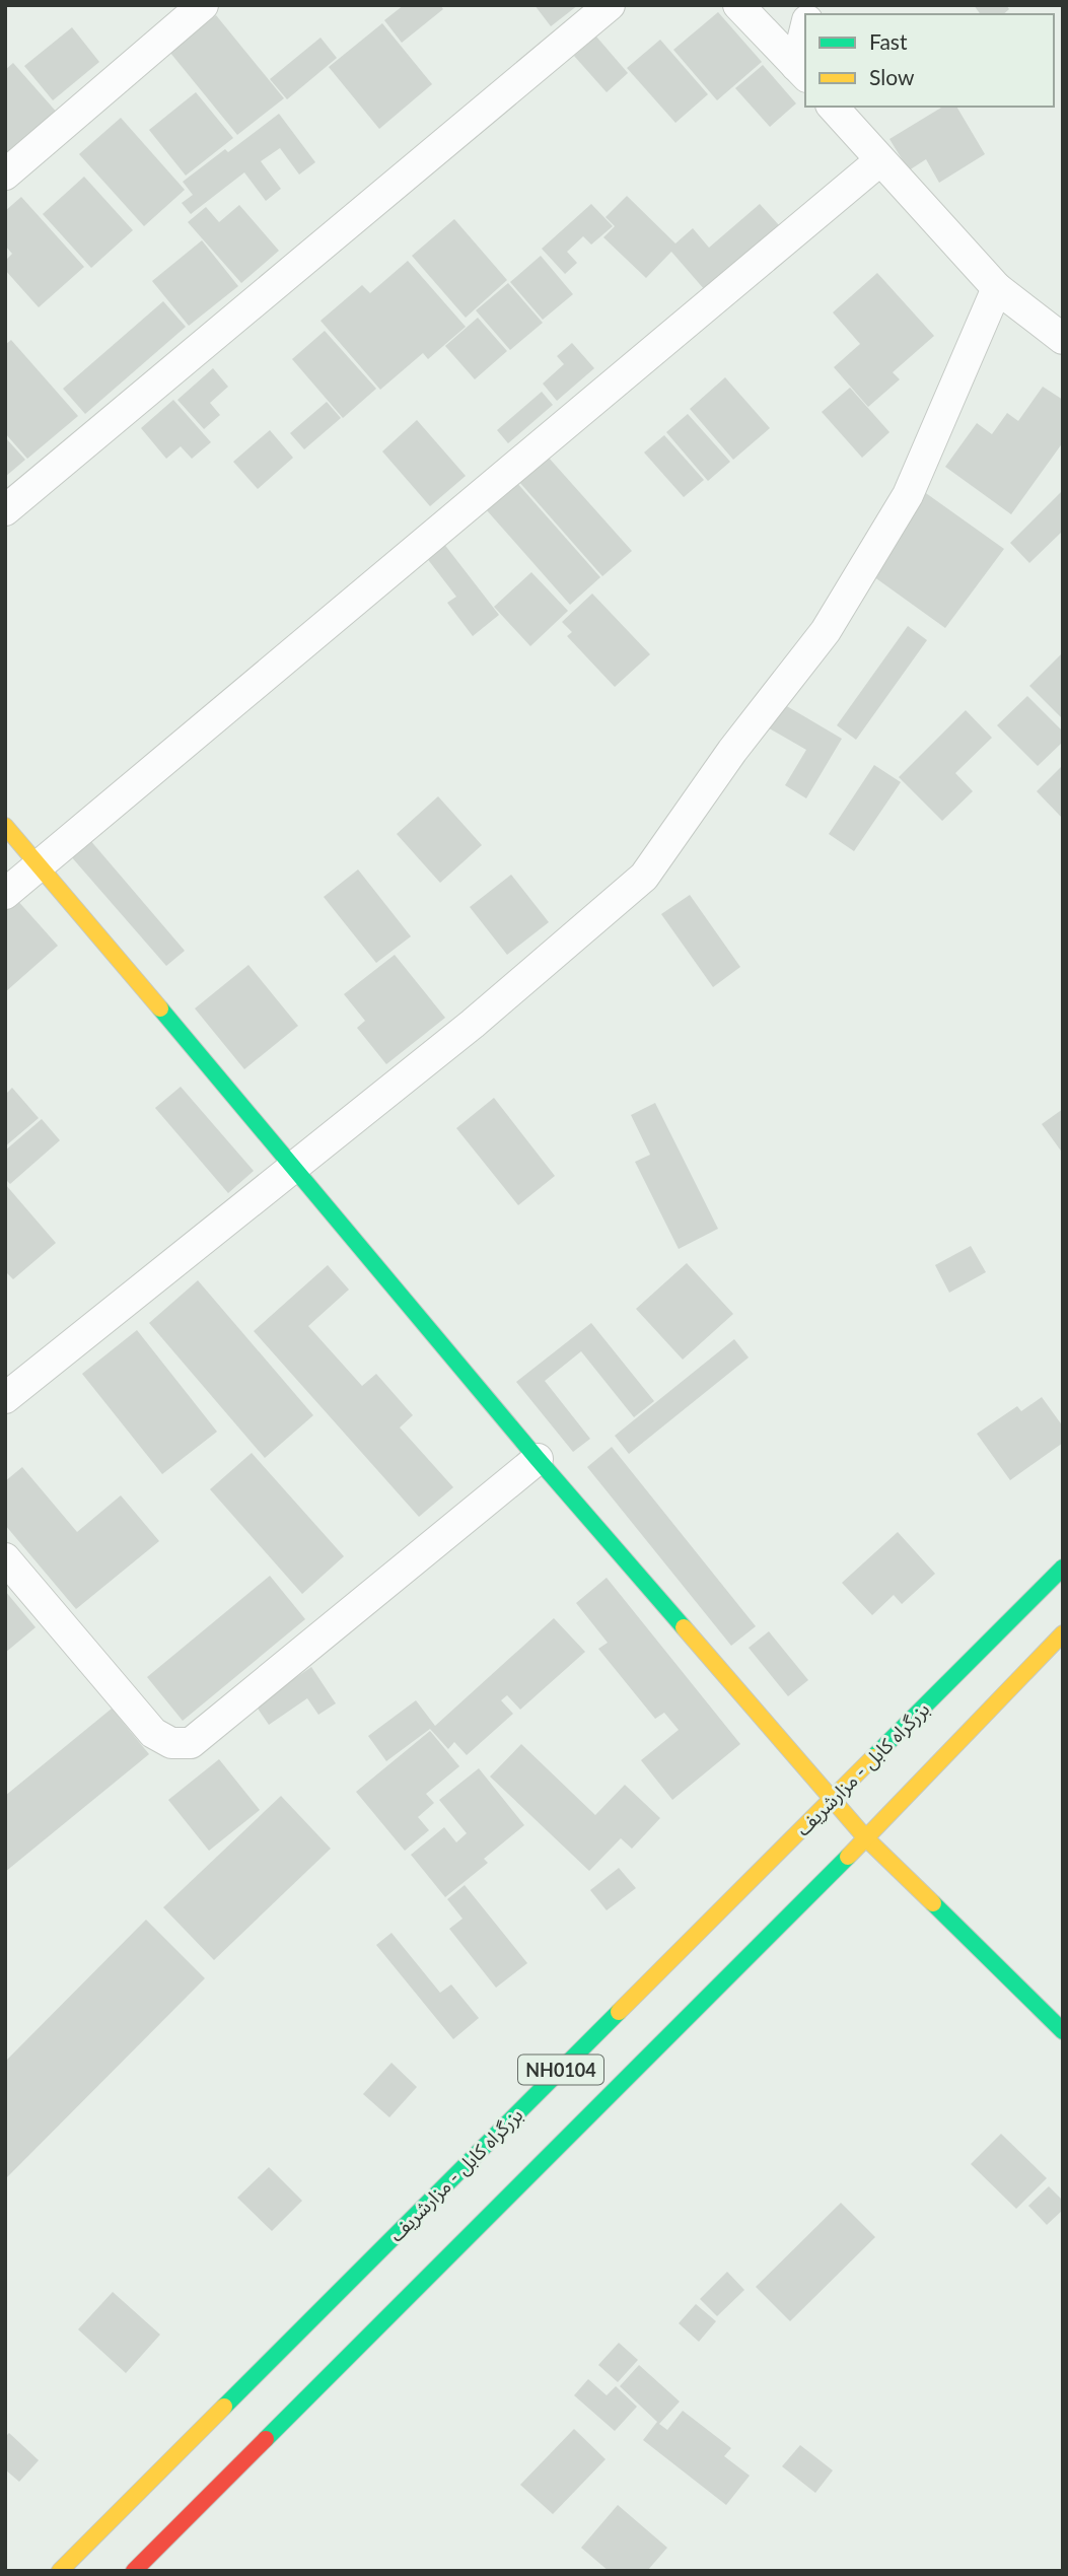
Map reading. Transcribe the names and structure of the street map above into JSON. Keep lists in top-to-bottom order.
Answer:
{
  "streets": {
    "main road": ["بزرگراه کابل - مزارشریف", "NH0104"]
  },
  "legend": ["Fast", "Slow"]
}
